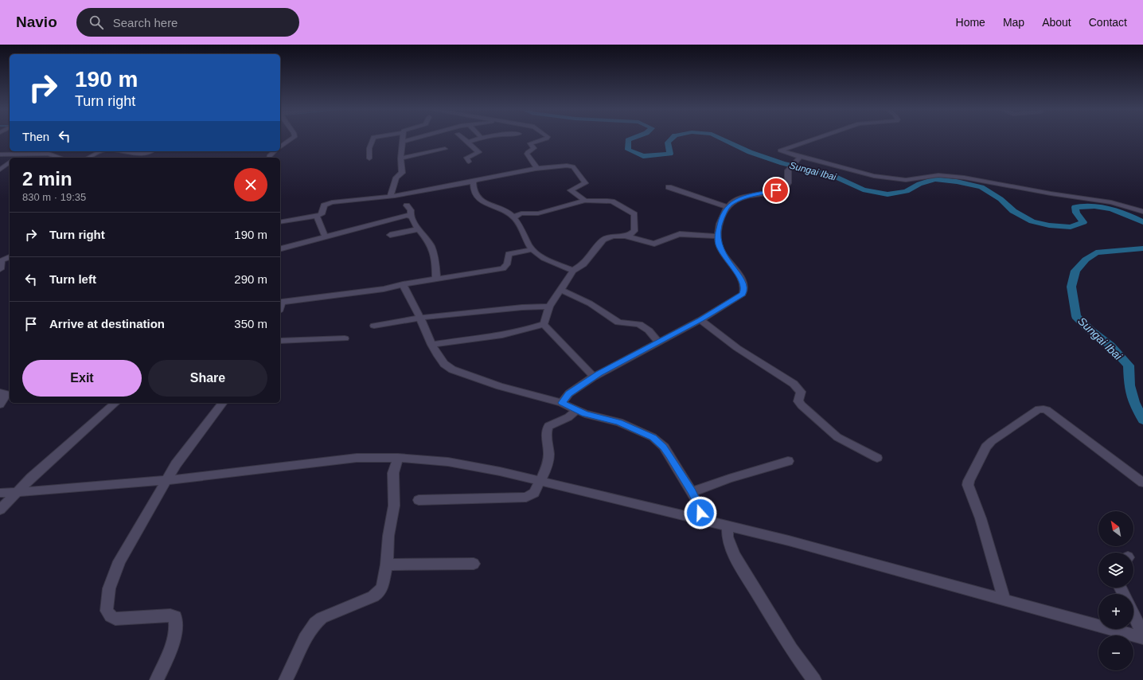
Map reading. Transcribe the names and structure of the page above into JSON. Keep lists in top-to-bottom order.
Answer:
{
  "water": ["Sungai Ibai"],
  "north": "top left",
  "page": {
    "header": "Navio",
    "search": "Search here",
    "nav": [
      "Home",
      "Map",
      "About",
      "Contact"
    ],
    "turn": ["190 m", "Turn right"],
    "then": "Then",
    "heading": ["2 min", "830 m · 19:35"],
    "list": [
      {
        "name": "Turn right",
        "value": "190 m"
      },
      {
        "name": "Turn left",
        "value": "290 m"
      },
      {
        "name": "Arrive at destination",
        "value": "350 m"
      }
    ],
    "buttons": ["Exit", "Share"],
    "map_buttons": ["+", "−"]
  }
}
